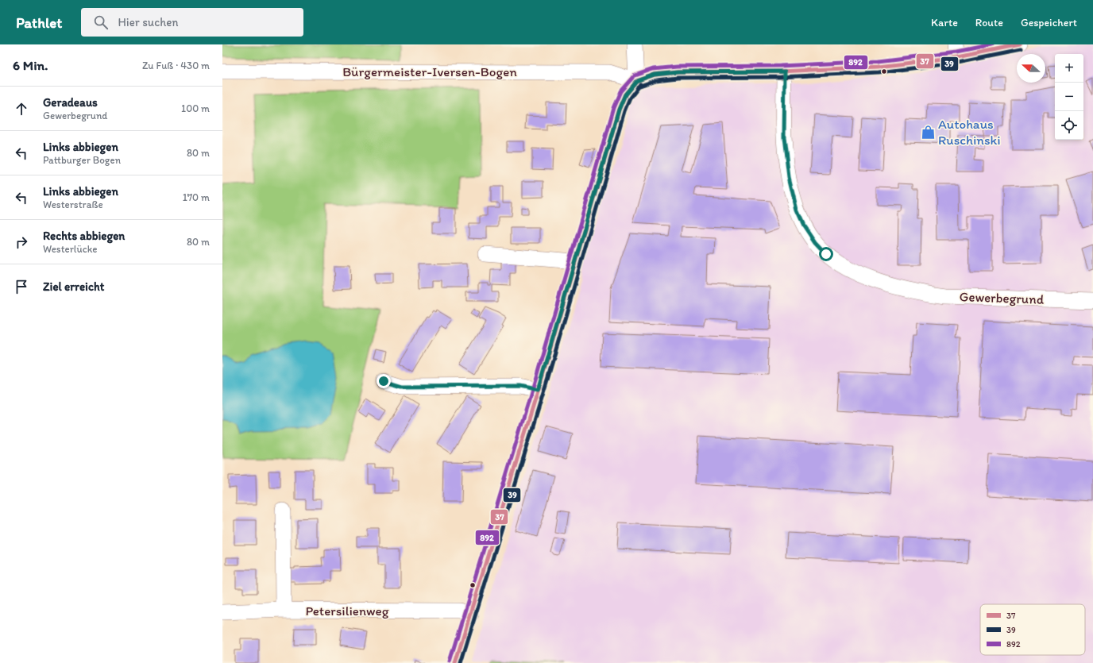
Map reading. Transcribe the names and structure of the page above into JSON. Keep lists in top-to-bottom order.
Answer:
{
  "streets": {
    "street": ["Bürgermeister-Iversen-Bogen", "Gewerbegrund", "Petersilienweg"]
  },
  "places": {
    "shop": ["Autohaus Ruschinski"]
  },
  "lines": ["transit line 37", "transit line 892", "transit line 39"],
  "legend": ["37", "39", "892"],
  "north": "left",
  "page": {
    "header": "Pathlet",
    "search": "Hier suchen",
    "nav": ["Karte", "Route", "Gespeichert"],
    "heading": ["6 Min.", "Zu Fuß · 430 m"],
    "map_buttons": ["+", "−"],
    "list": [
      ["Geradeaus", "Gewerbegrund", "100 m"],
      ["Links abbiegen", "Pattburger Bogen", "80 m"],
      ["Links abbiegen", "Westerstraße", "170 m"],
      ["Rechts abbiegen", "Westerlücke", "80 m"],
      "Ziel erreicht"
    ]
  }
}
